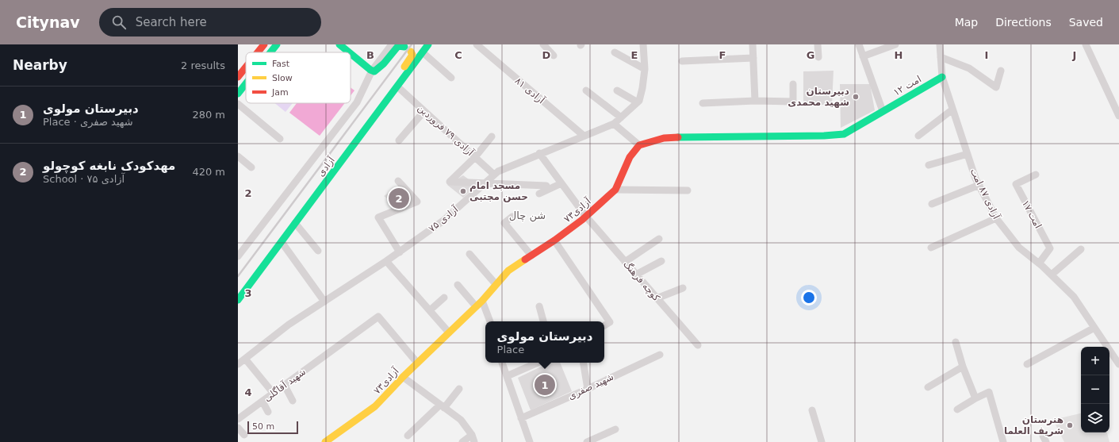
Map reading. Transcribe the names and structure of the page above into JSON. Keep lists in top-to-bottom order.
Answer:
{
  "streets": {
    "street": [
      "امت ۱۲",
      "آزادی ۸۱",
      "آزادی ۷۹ فروردین",
      "آزادی",
      "آزادی ۸۷ امت",
      "آزادی۷۳",
      "امت ۱۷",
      "آزادی ۷۵",
      "کوچه فرهنگ",
      "شهید آقاگلی",
      "شهید صفری"
    ]
  },
  "crossings": [
    ["امت ۱۲", "آزادی ۸۷ امت"],
    ["آزادی ۸۱", "آزادی ۷۵"],
    ["آزادی ۷۹ فروردین", "آزادی"],
    ["آزادی ۷۹ فروردین", "آزادی ۷۵"],
    ["آزادی ۸۷ امت", "امت ۱۷"],
    ["آزادی۷۳", "کوچه فرهنگ"],
    ["آزادی۷۳", "شهید آقاگلی"],
    ["آزادی ۷۵", "کوچه فرهنگ"]
  ],
  "districts": ["شن چال"],
  "places": ["دبیرستان شهید محمدی", "مسجد امام حسن مجتبی", "هنرستان شریف العلما"],
  "legend": ["Fast", "Slow", "Jam"],
  "scale_bar": "50 m",
  "page": {
    "header": "Citynav",
    "search": "Search here",
    "nav": ["Map", "Directions", "Saved"],
    "heading": ["Nearby", "2 results"],
    "list": [
      {
        "mark": "1",
        "name": "دبیرستان مولوی",
        "note": "Place · شهید صفری",
        "value": "280 m"
      },
      {
        "mark": "2",
        "name": "مهدکودک نابغه کوچولو",
        "note": "School · آزادی ۷۵",
        "value": "420 m"
      }
    ],
    "pins": ["2", "1"],
    "popup": ["دبیرستان مولوی", "Place"],
    "map_buttons": ["+", "−"],
    "scale": "50 m"
  },
  "grid": {
    "columns": [
      "B",
      "C",
      "D",
      "E",
      "F",
      "G",
      "H",
      "I",
      "J"
    ],
    "rows": ["2", "3", "4"]
  }
}
